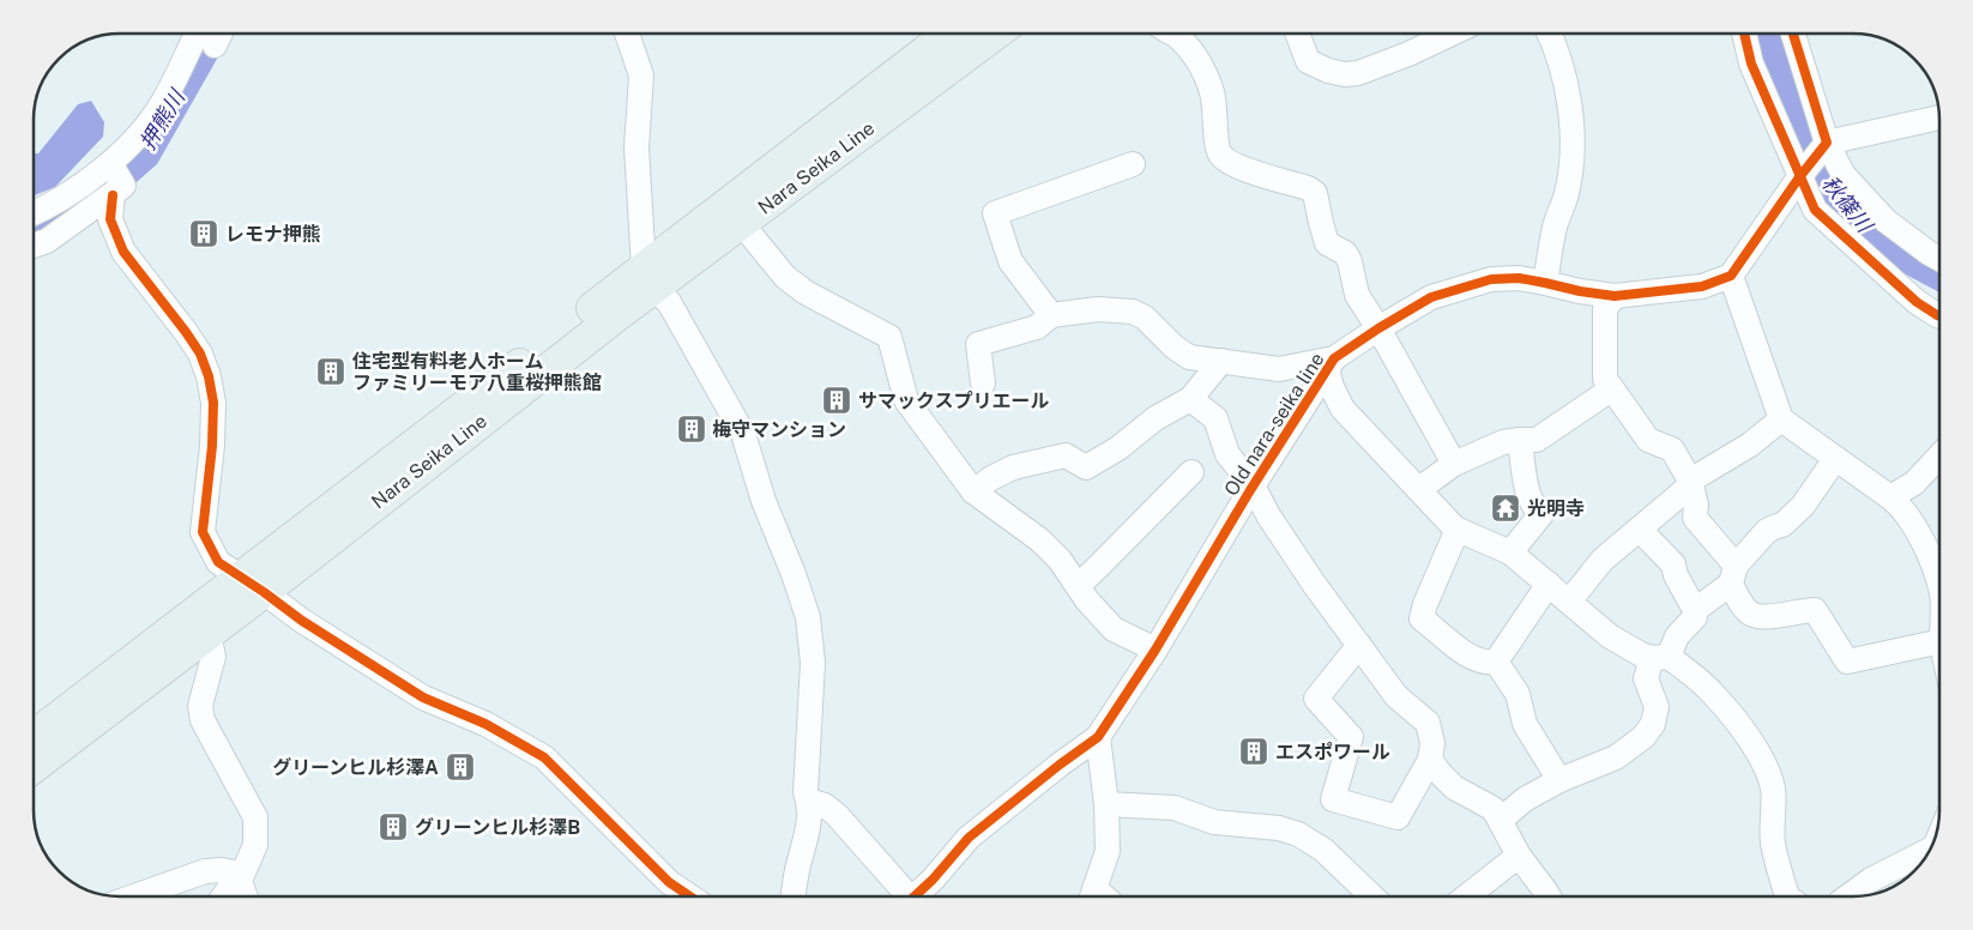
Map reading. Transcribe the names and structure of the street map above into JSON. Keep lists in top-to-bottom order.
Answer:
{
  "streets": {
    "main road": ["Nara Seika Line"],
    "street": ["Old nara-seika line"]
  },
  "water": ["押熊川", "秋篠川"],
  "places": {
    "building": [
      "レモナ押熊",
      "住宅型有料老人ホーム ファミリーモア八重桜押熊館",
      "サマックスプリエール",
      "梅守マンション",
      "エスポワール",
      "グリーンヒル杉澤A",
      "グリーンヒル杉澤B"
    ],
    "temple": ["光明寺"]
  }
}
